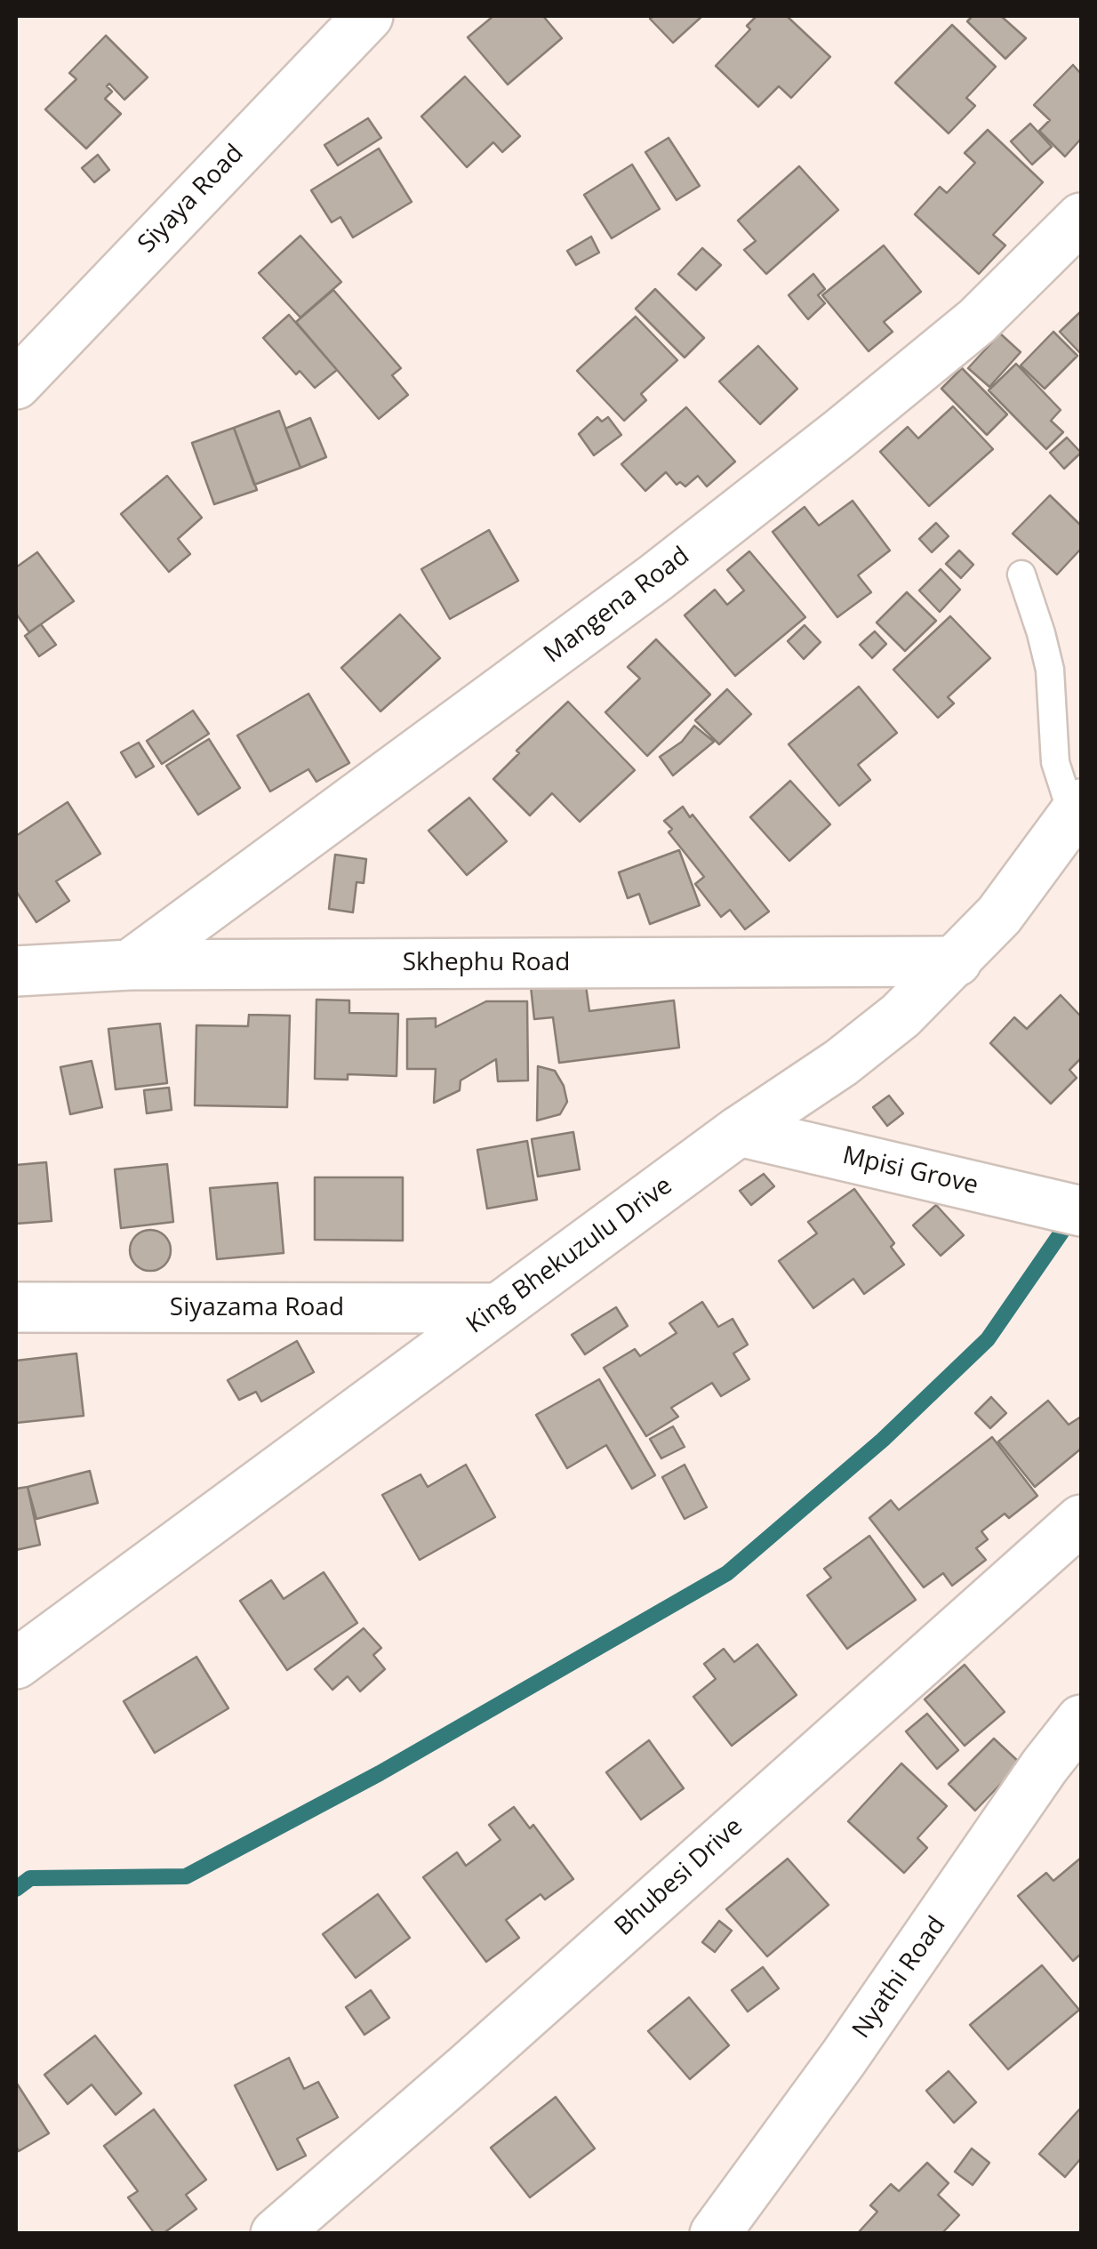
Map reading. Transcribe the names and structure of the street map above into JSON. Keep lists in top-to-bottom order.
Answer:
{
  "streets": {
    "street": [
      "Siyaya Road",
      "Mangena Road",
      "Skhephu Road",
      "Mpisi Grove",
      "King Bhekuzulu Drive",
      "Siyazama Road",
      "Bhubesi Drive",
      "Nyathi Road"
    ]
  },
  "crossings": [
    ["Mangena Road", "Skhephu Road"],
    ["Skhephu Road", "King Bhekuzulu Drive"],
    ["Mpisi Grove", "King Bhekuzulu Drive"],
    ["King Bhekuzulu Drive", "Siyazama Road"]
  ]
}
